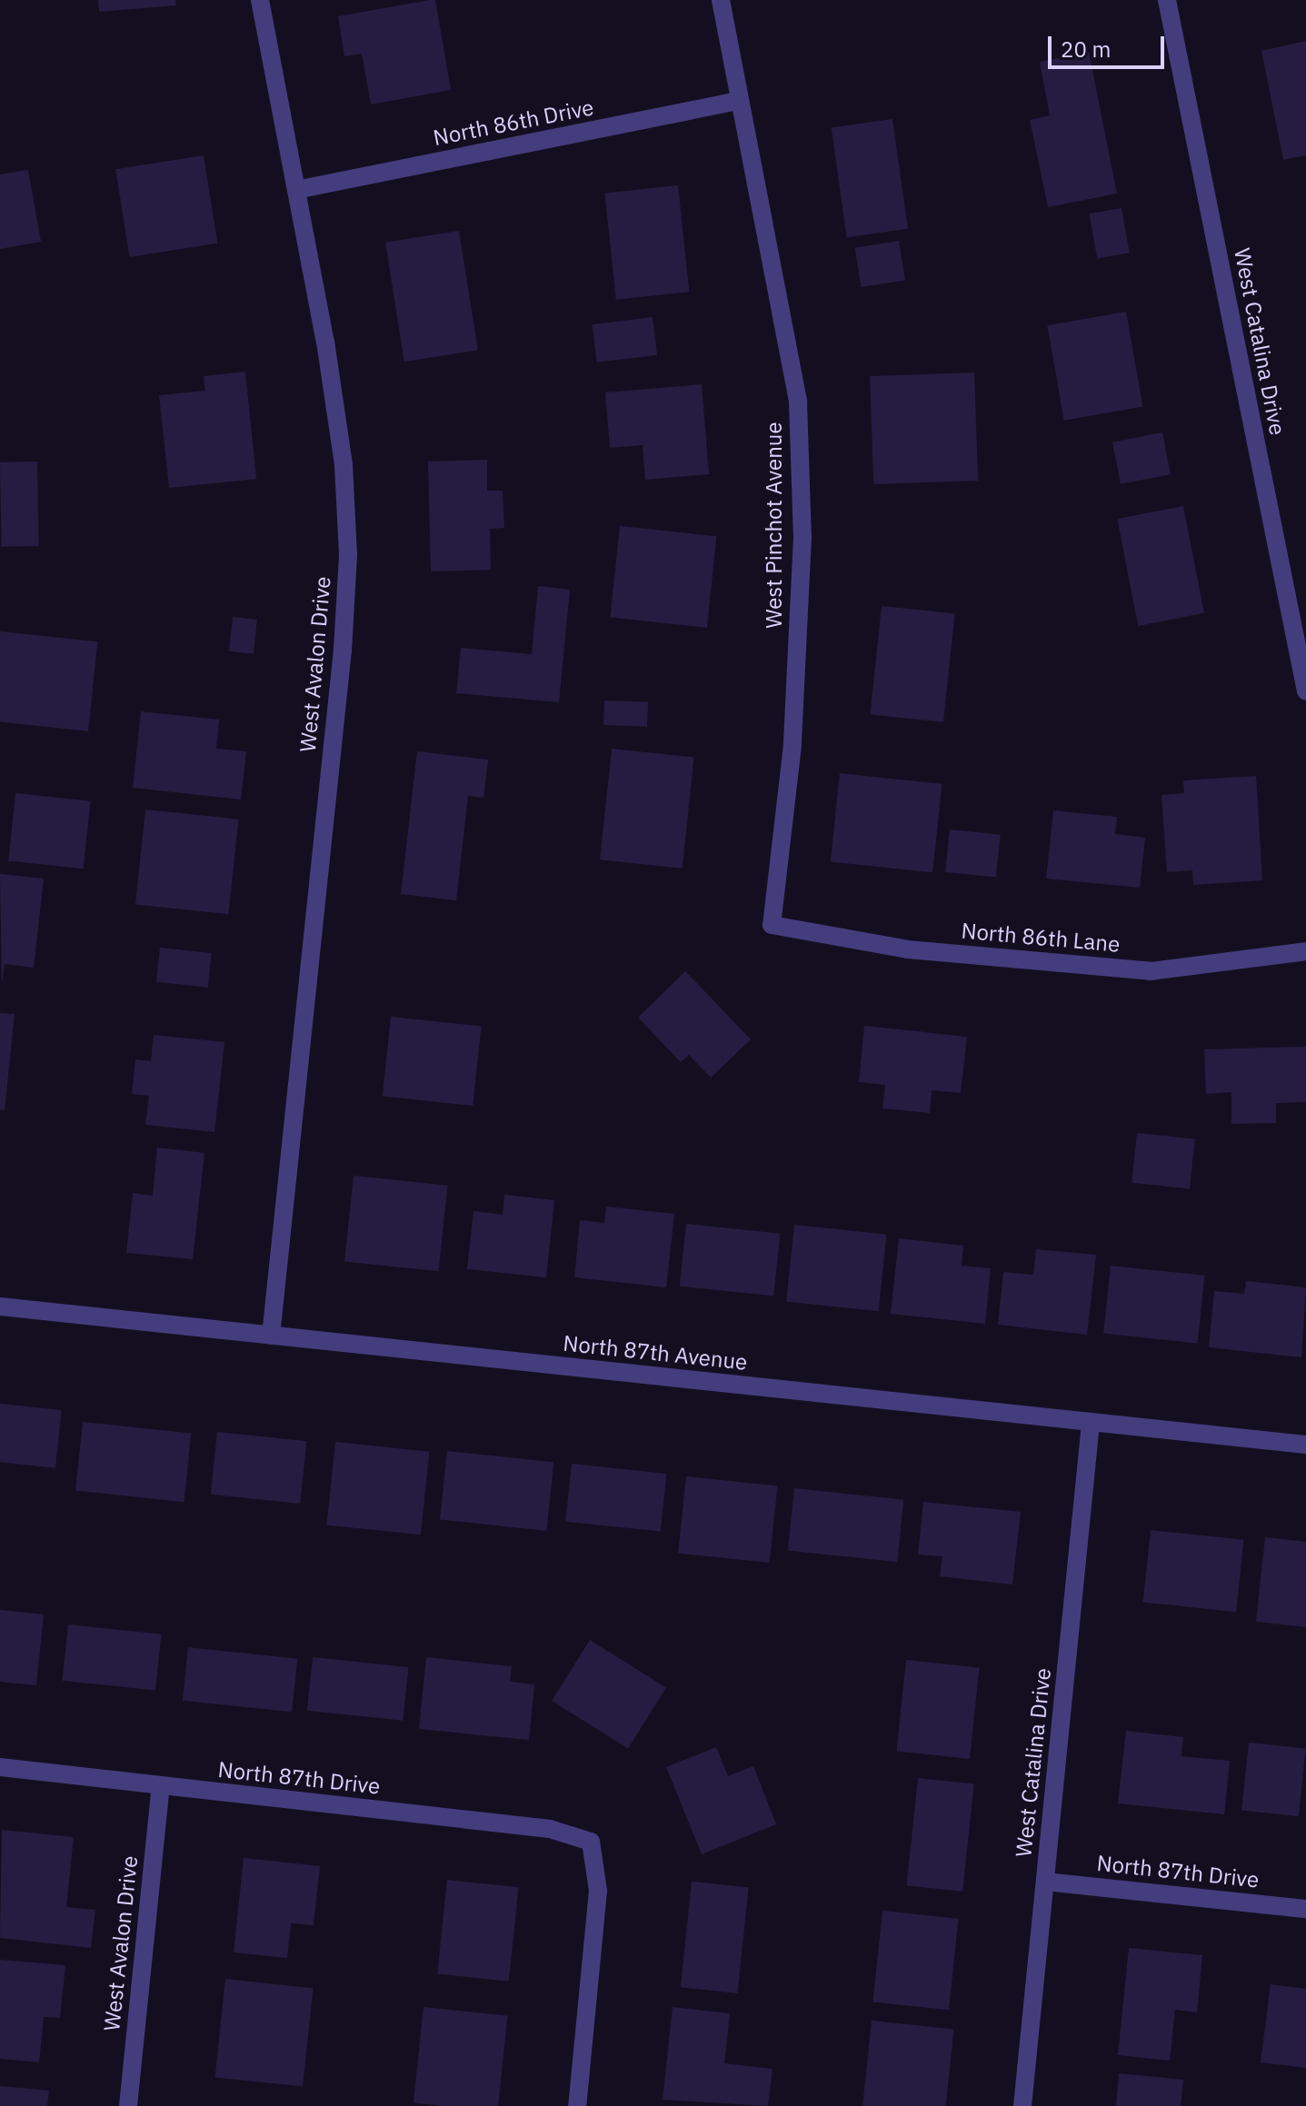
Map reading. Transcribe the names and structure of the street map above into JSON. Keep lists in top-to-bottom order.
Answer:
{
  "streets": {
    "street": [
      "North 86th Drive",
      "West Catalina Drive",
      "West Pinchot Avenue",
      "West Avalon Drive",
      "North 86th Lane",
      "North 87th Avenue",
      "North 87th Drive"
    ]
  },
  "crossings": [
    ["North 86th Drive", "West Pinchot Avenue"],
    ["North 86th Drive", "West Avalon Drive"],
    ["West Catalina Drive", "North 87th Avenue"],
    ["West Catalina Drive", "North 87th Drive"],
    ["West Pinchot Avenue", "North 86th Lane"],
    ["West Avalon Drive", "North 87th Avenue"],
    ["West Avalon Drive", "North 87th Drive"]
  ],
  "scale_bar": "20 m"
}
